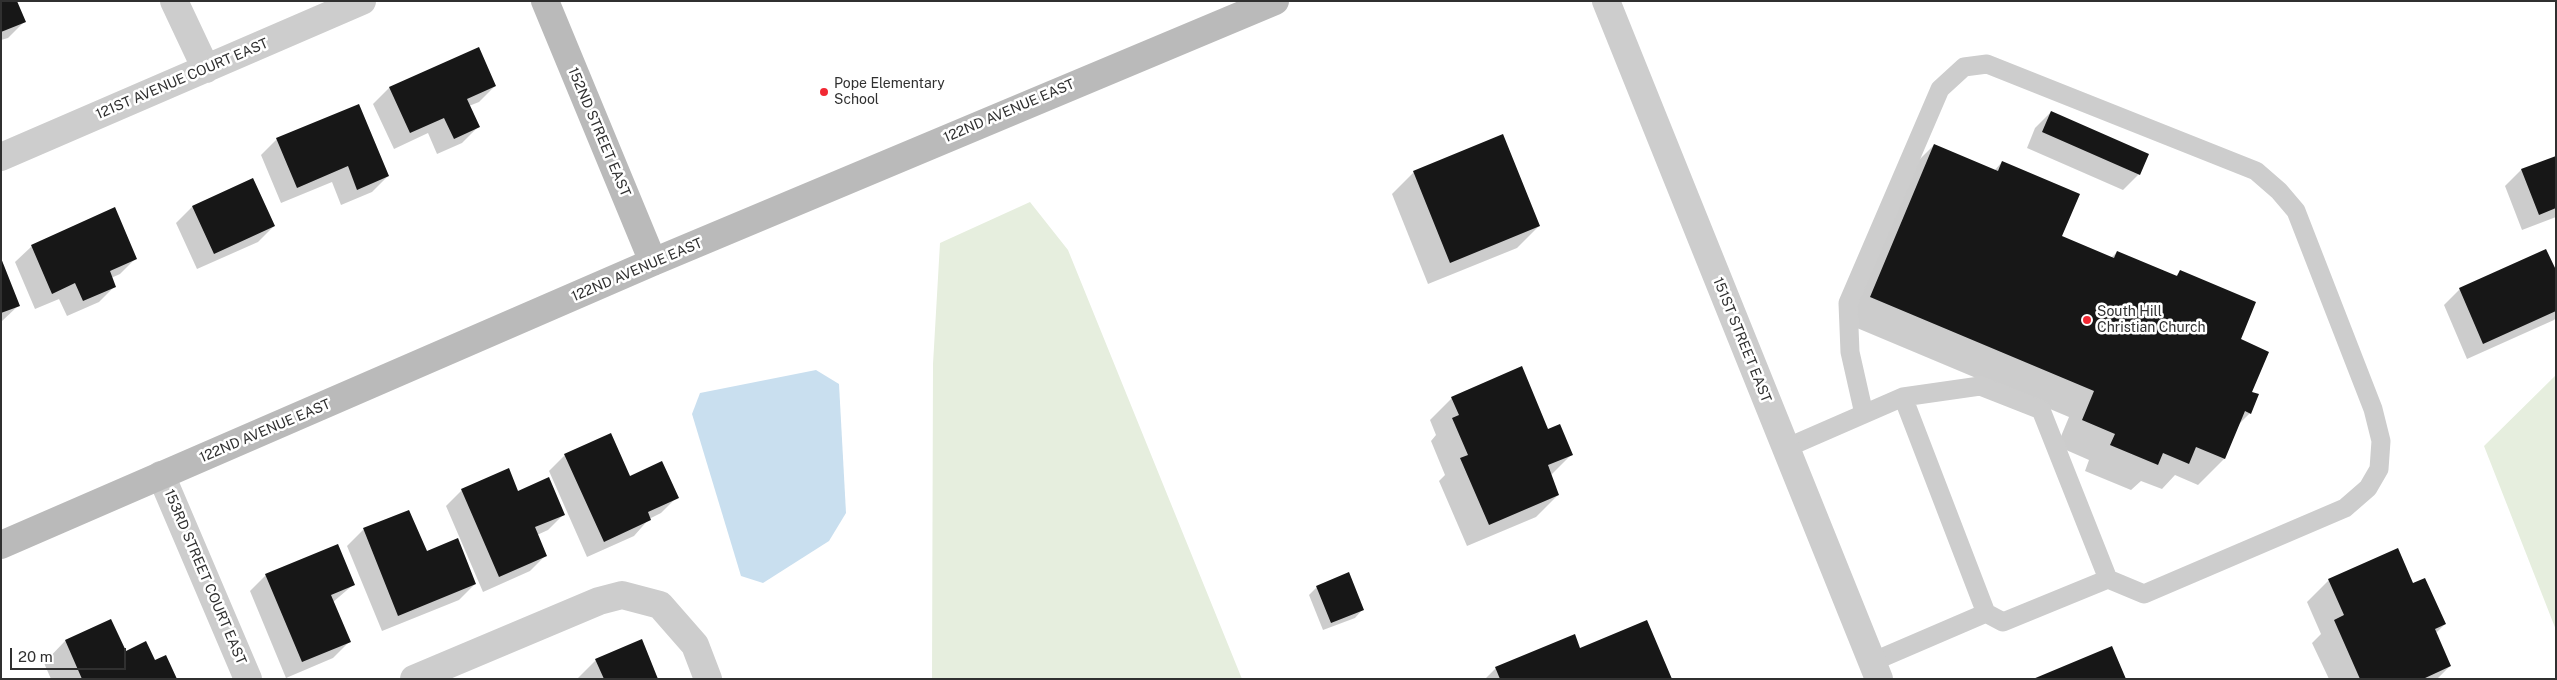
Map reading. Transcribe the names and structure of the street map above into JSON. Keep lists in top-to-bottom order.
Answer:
{
  "streets": {
    "main road": ["122ND AVENUE EAST", "152ND STREET EAST"],
    "street": ["121ST AVENUE COURT EAST", "151ST STREET EAST", "153RD STREET COURT EAST"]
  },
  "crossings": [
    ["122ND AVENUE EAST", "152ND STREET EAST"],
    ["122ND AVENUE EAST", "153RD STREET COURT EAST"]
  ],
  "places": ["Pope Elementary School", "South Hill Christian Church"],
  "scale_bar": "20 m"
}
